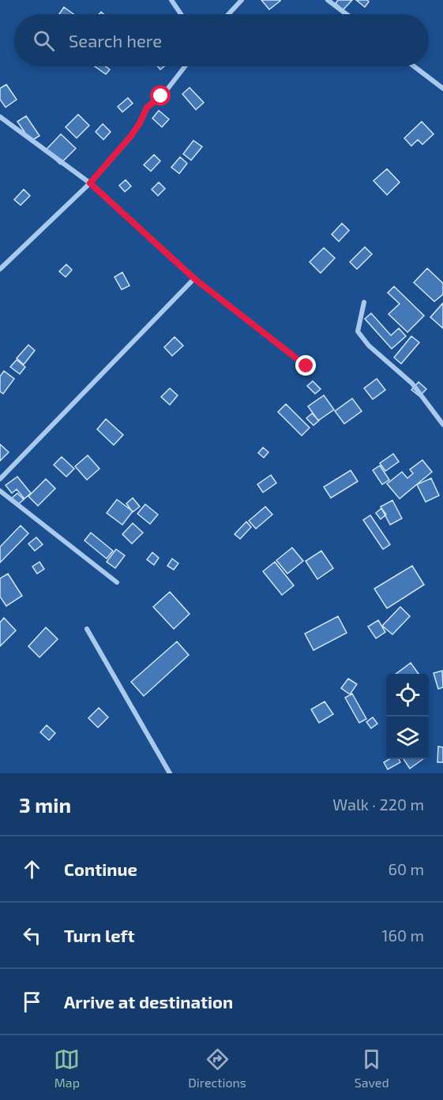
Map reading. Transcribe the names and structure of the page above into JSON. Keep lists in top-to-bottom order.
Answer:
{
  "page": {
    "search": "Search here",
    "heading": ["3 min", "Walk · 220 m"],
    "list": [
      ["Continue", "60 m"],
      ["Turn left", "160 m"],
      "Arrive at destination"
    ],
    "nav": ["Map", "Directions", "Saved"]
  }
}
